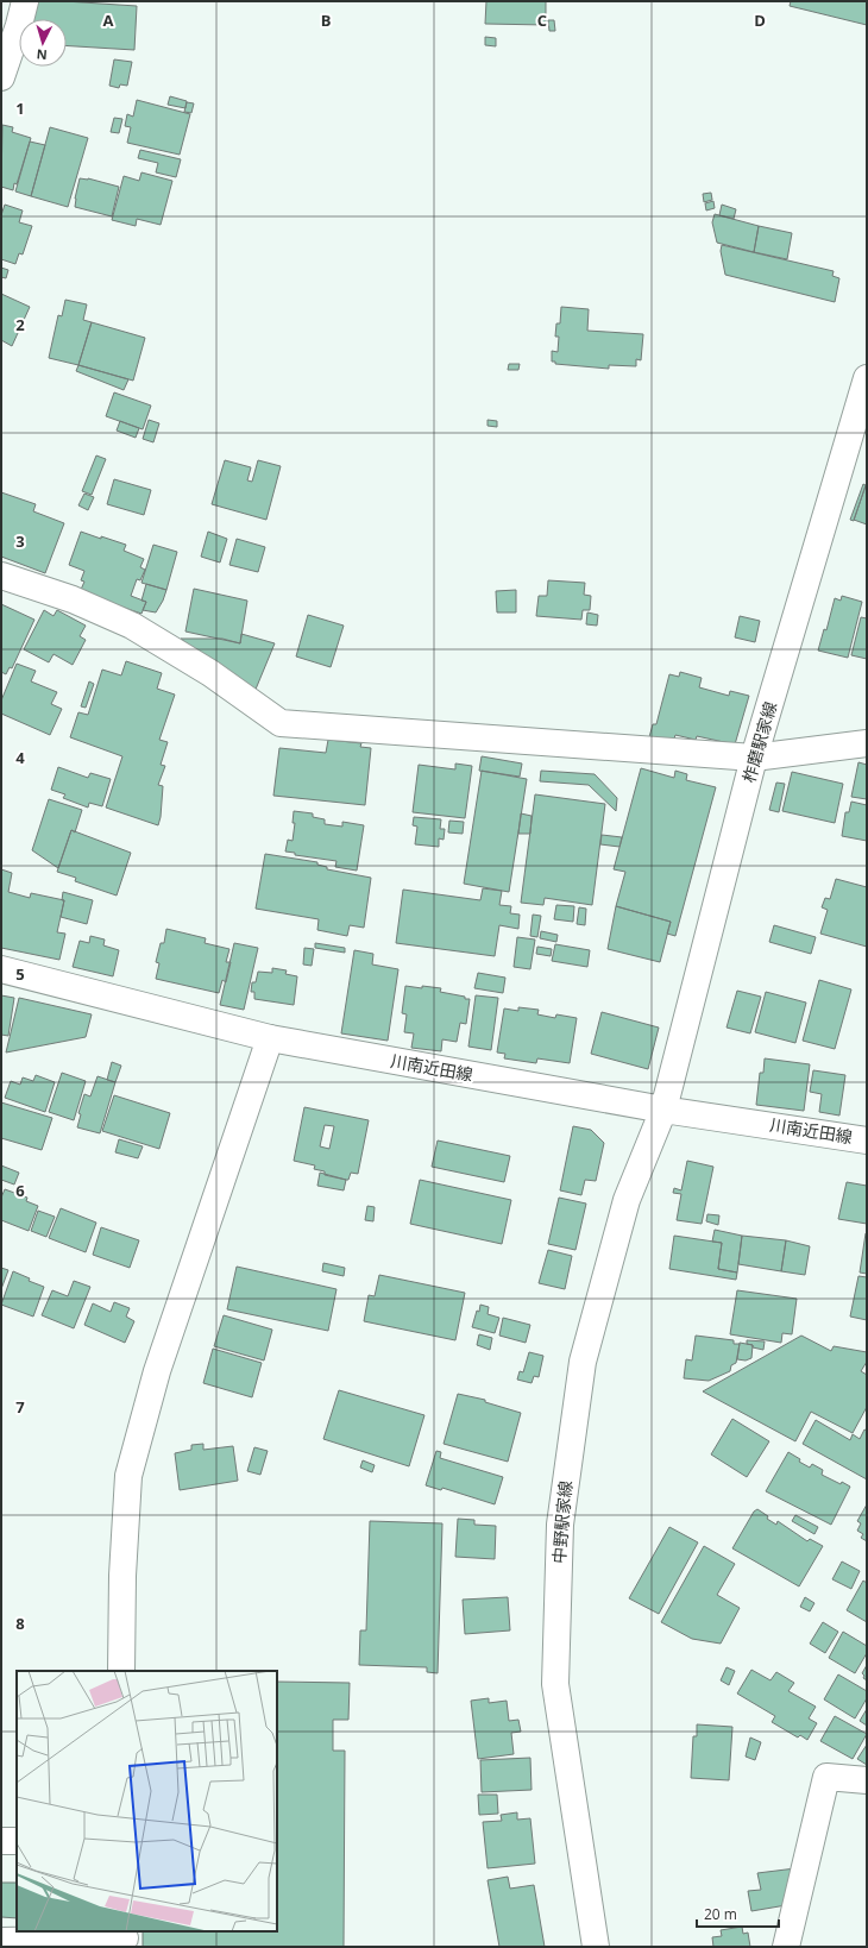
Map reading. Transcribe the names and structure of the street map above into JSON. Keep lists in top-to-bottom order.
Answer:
{
  "streets": {
    "main road": ["柞磨駅家線", "川南近田線", "中野駅家線"]
  },
  "crossings": [
    ["柞磨駅家線", "川南近田線"],
    ["柞磨駅家線", "中野駅家線"],
    ["川南近田線", "中野駅家線"]
  ],
  "scale_bar": "20 m",
  "north": "bottom",
  "grid": {
    "columns": [
      "A",
      "B",
      "C",
      "D"
    ],
    "rows": [
      "1",
      "2",
      "3",
      "4",
      "5",
      "6",
      "7",
      "8"
    ]
  }
}
